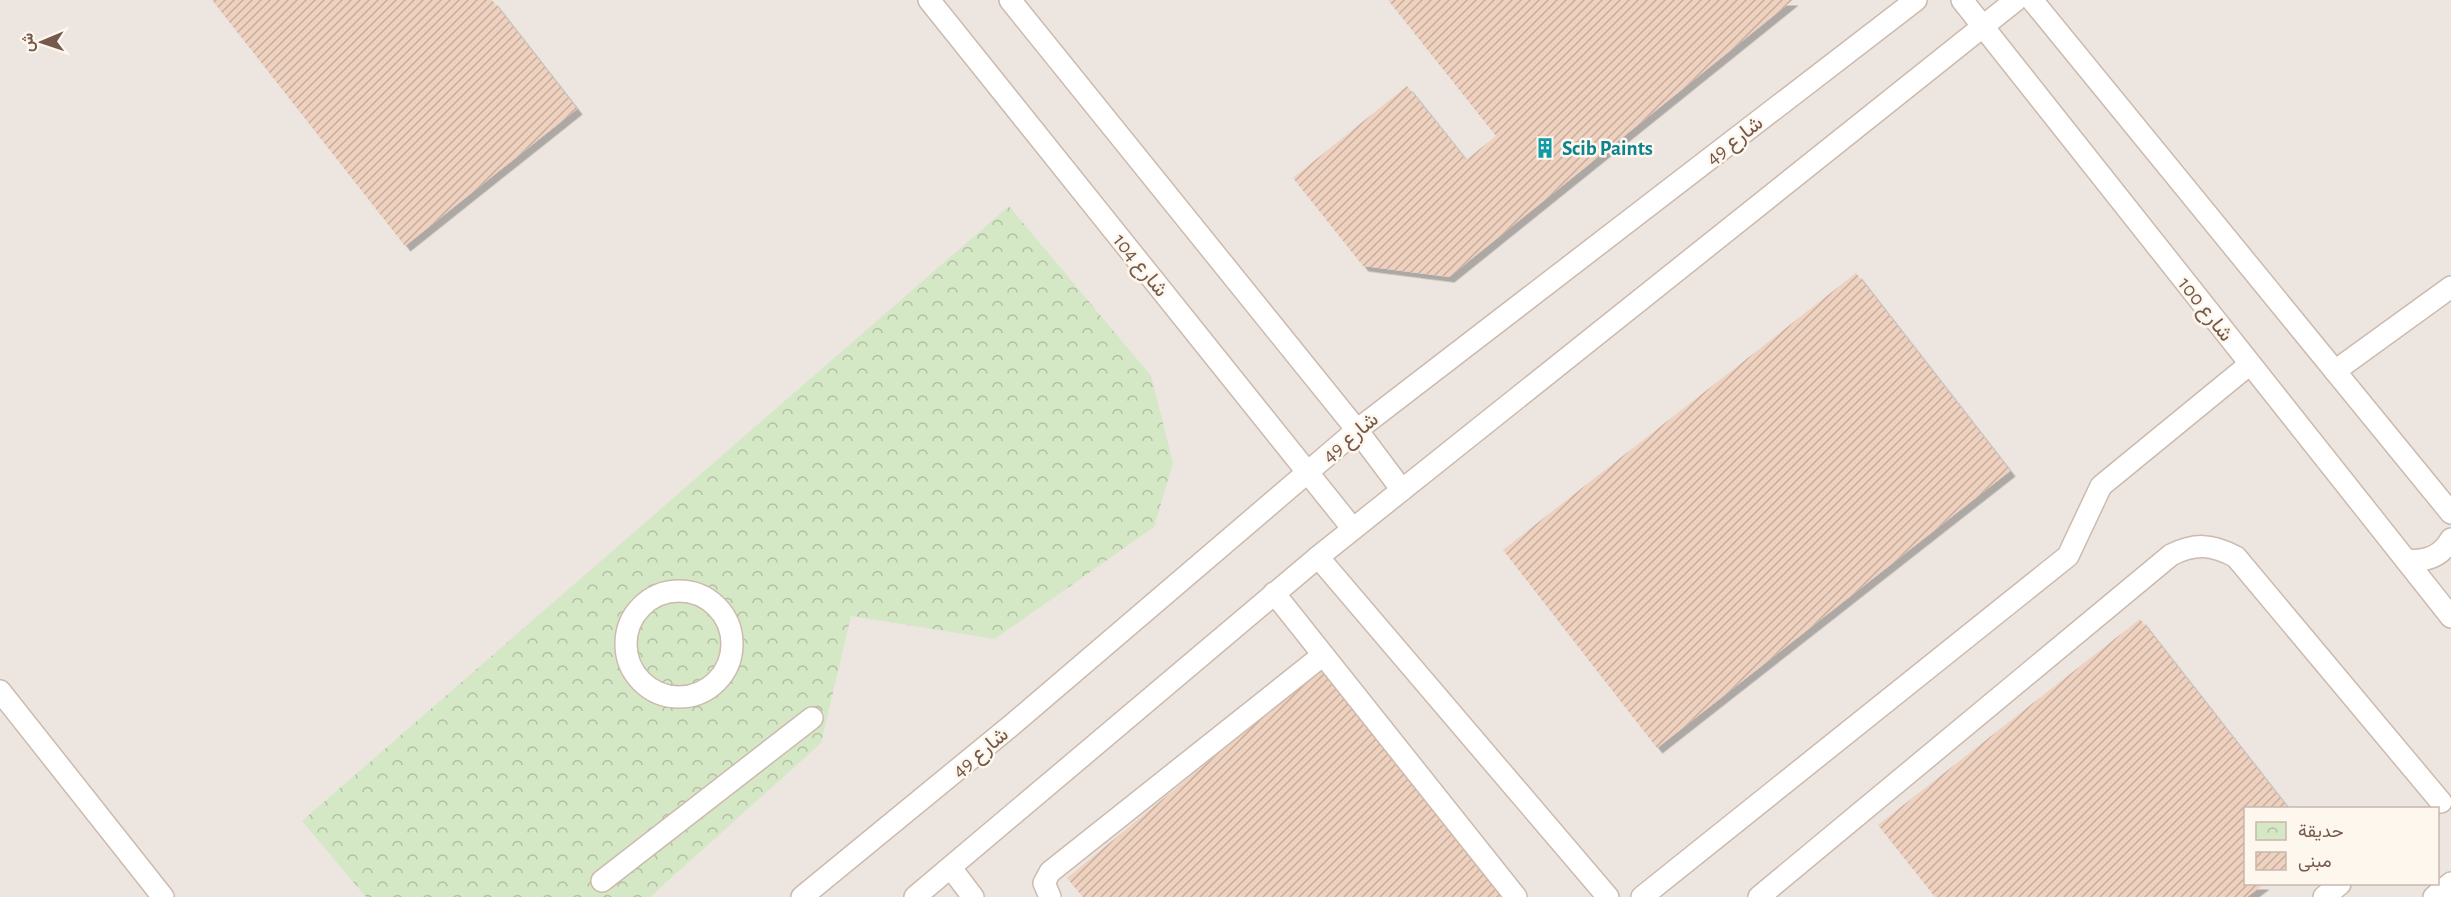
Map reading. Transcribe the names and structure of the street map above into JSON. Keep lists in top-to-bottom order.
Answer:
{
  "streets": {
    "lane": ["شارع 49", "شارع 104", "شارع 100"]
  },
  "crossings": [
    ["شارع 49", "شارع 104"]
  ],
  "places": {
    "building": ["Scib Paints"]
  },
  "legend": ["حديقة", "مبنى"],
  "north": "left"
}
